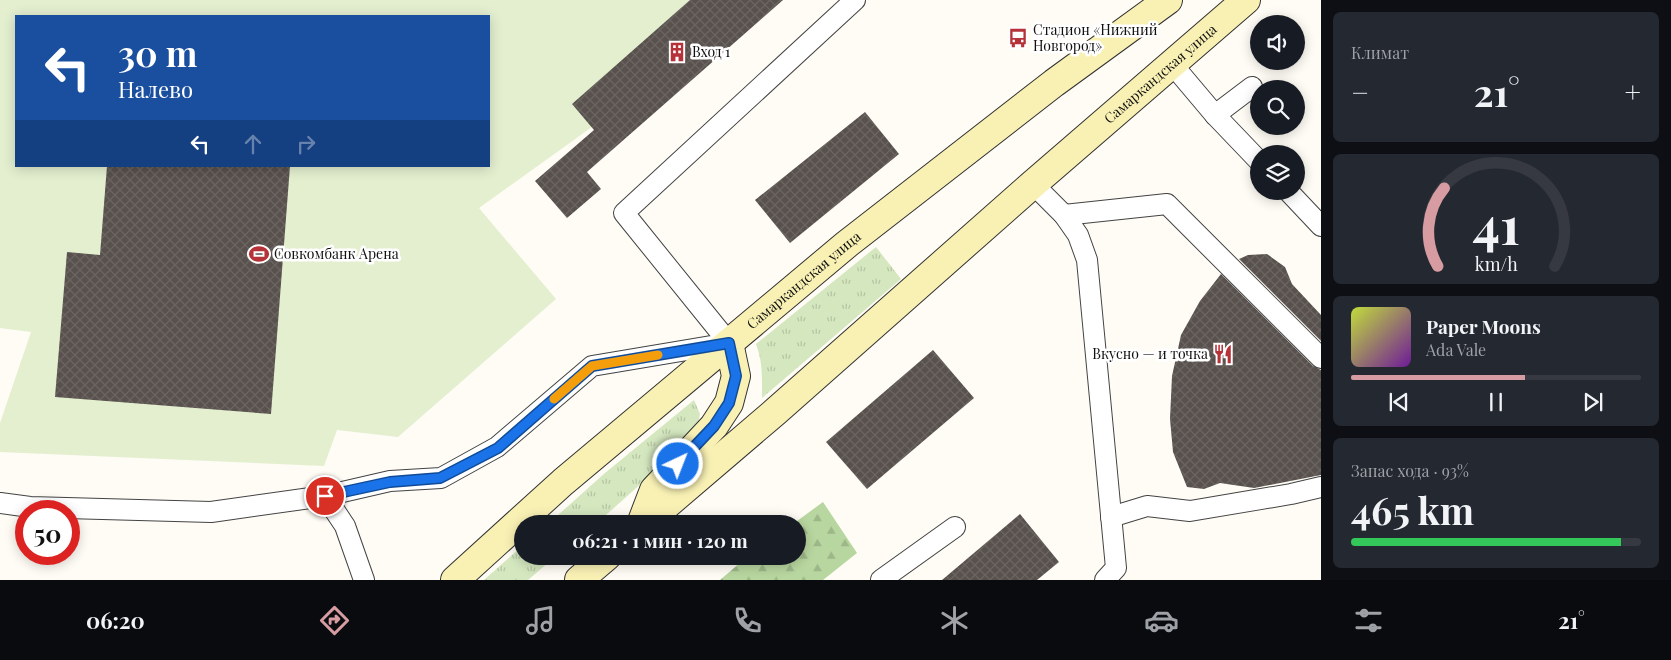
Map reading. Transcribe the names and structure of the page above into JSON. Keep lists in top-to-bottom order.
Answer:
{
  "streets": {
    "main road": ["Самаркандская улица"]
  },
  "places": {
    "bus stop": ["Стадион «Нижний Новгород»"],
    "building": ["Вход 1"],
    "sports": ["Совкомбанк Арена"],
    "restaurant": ["Вкусно — и точка"]
  },
  "page": {
    "tile": [
      "Климат",
      ["Запас хода · 93%", "465 km"]
    ],
    "turn": ["30 m", "Налево"],
    "heat": ["−", "21°", "+"],
    "song": ["Paper Moons", "Ada Vale"],
    "limit": "50",
    "trip": "06:21 · 1 мин · 120 m",
    "tabs": ["06:20", "21°"],
    "gauge": ["41", "km/h"]
  }
}
